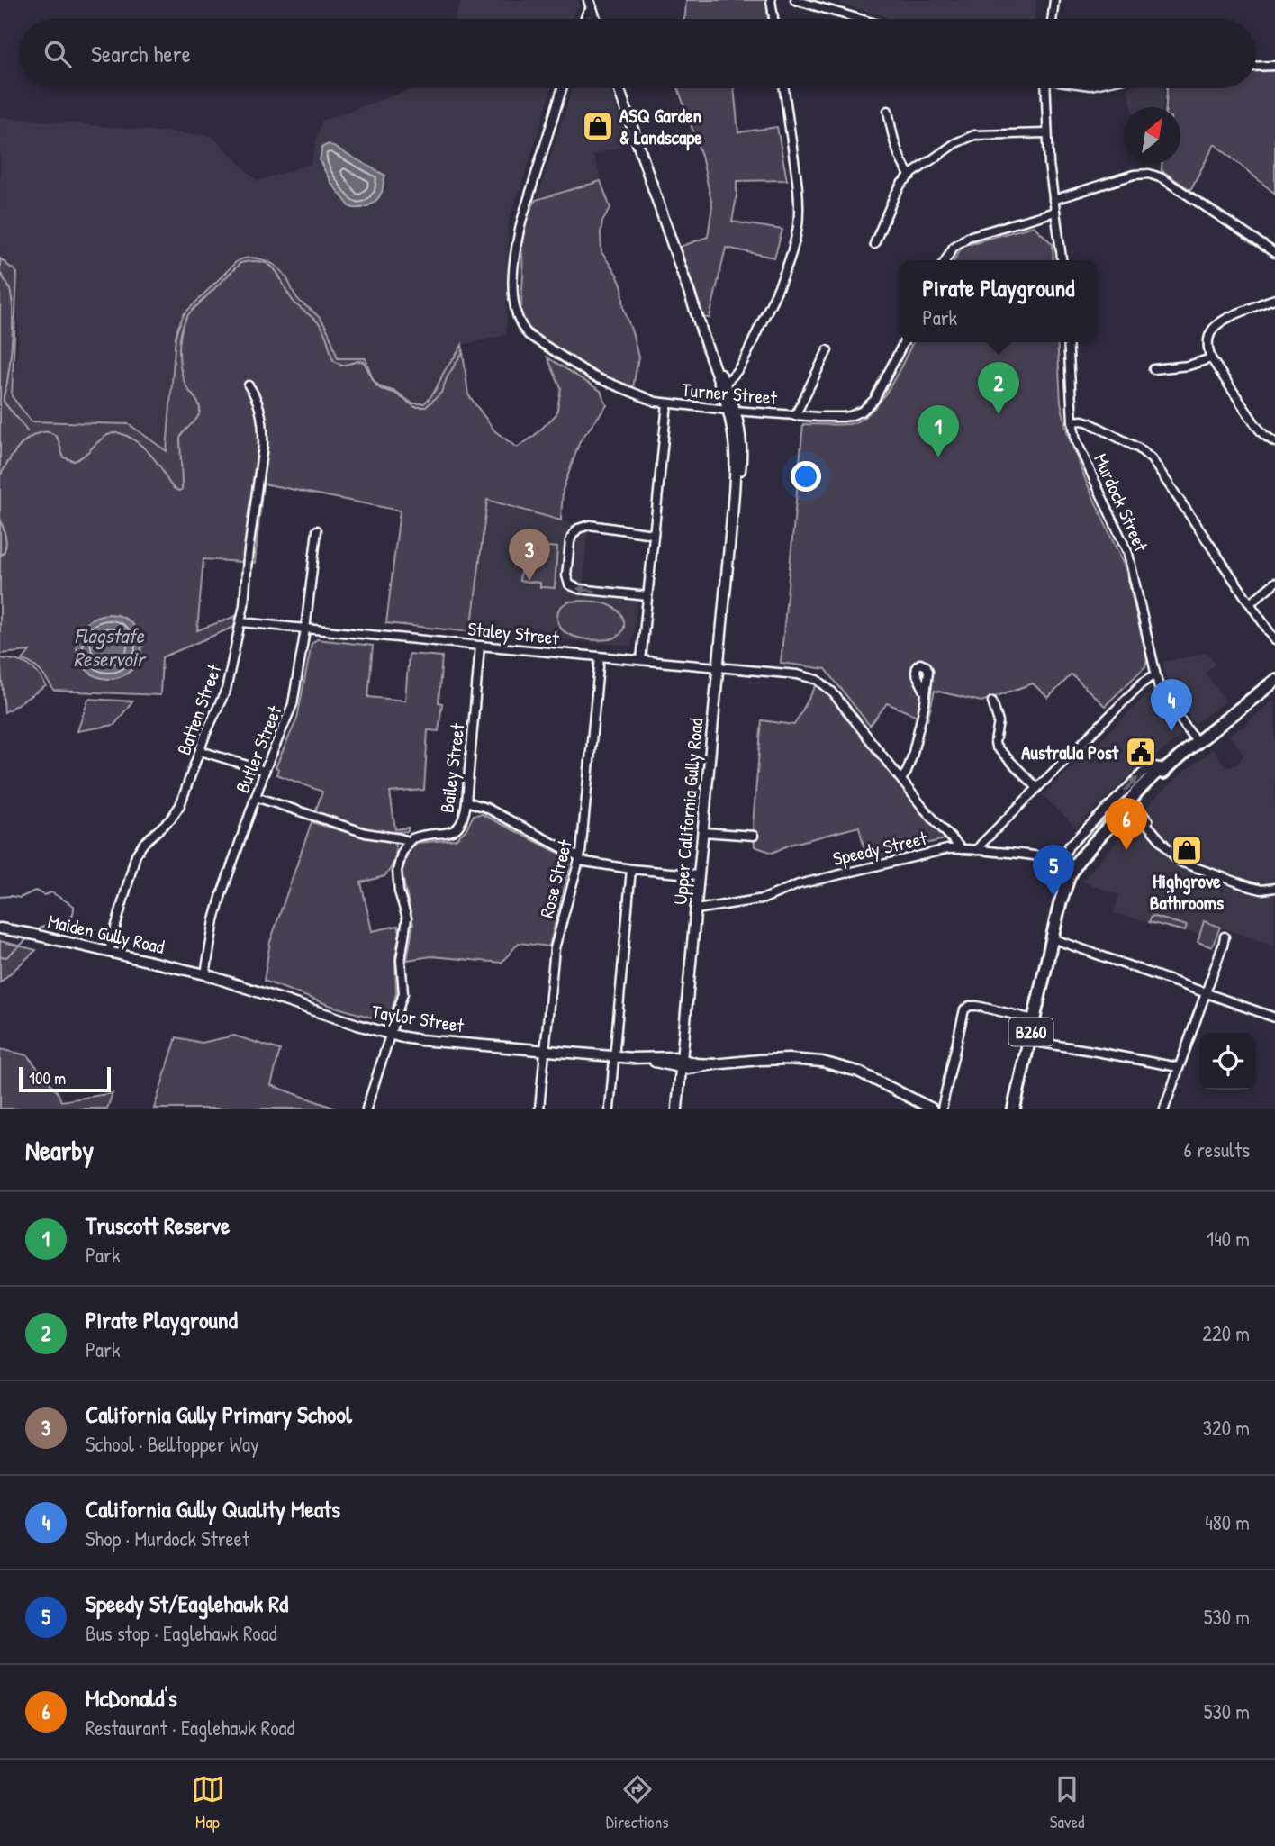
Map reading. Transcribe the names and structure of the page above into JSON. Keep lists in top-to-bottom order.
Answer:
{
  "streets": {
    "main road": ["B260"],
    "street": [
      "Turner Street",
      "Murdock Street",
      "Staley Street",
      "Batten Street",
      "Butler Street",
      "Bailey Street",
      "Upper California Gully Road",
      "Speedy Street",
      "Rose Street",
      "Maiden Gully Road",
      "Taylor Street"
    ]
  },
  "crossings": [
    ["Turner Street", "Upper California Gully Road"],
    ["Murdock Street", "B260"],
    ["Staley Street", "Batten Street"],
    ["Staley Street", "Butler Street"],
    ["Staley Street", "Bailey Street"],
    ["Staley Street", "Upper California Gully Road"],
    ["Staley Street", "Speedy Street"],
    ["Staley Street", "Rose Street"],
    ["Batten Street", "Maiden Gully Road"],
    ["Butler Street", "Maiden Gully Road"],
    ["Butler Street", "Taylor Street"],
    ["Upper California Gully Road", "Speedy Street"],
    ["Upper California Gully Road", "Taylor Street"],
    ["Speedy Street", "B260"],
    ["Rose Street", "Taylor Street"],
    ["Maiden Gully Road", "Taylor Street"]
  ],
  "water": ["Flagstafe Reservoir"],
  "places": {
    "shop": ["ASQ Garden & Landscape", "Highgrove Bathrooms"],
    "public building": ["AustralIa Post"]
  },
  "scale_bar": "100 m",
  "north": "top right",
  "page": {
    "search": "Search here",
    "popup": ["Pirate Playground", "Park"],
    "pins": [
      "2",
      "1",
      "3",
      "4",
      "6",
      "5"
    ],
    "scale": "100 m",
    "heading": ["Nearby", "6 results"],
    "list": [
      {
        "mark": "1",
        "name": "Truscott Reserve",
        "note": "Park",
        "value": "140 m"
      },
      {
        "mark": "2",
        "name": "Pirate Playground",
        "note": "Park",
        "value": "220 m"
      },
      {
        "mark": "3",
        "name": "California Gully Primary School",
        "note": "School · Belltopper Way",
        "value": "320 m"
      },
      {
        "mark": "4",
        "name": "California Gully Quality Meats",
        "note": "Shop · Murdock Street",
        "value": "480 m"
      },
      {
        "mark": "5",
        "name": "Speedy St/Eaglehawk Rd",
        "note": "Bus stop · Eaglehawk Road",
        "value": "530 m"
      },
      {
        "mark": "6",
        "name": "McDonald's",
        "note": "Restaurant · Eaglehawk Road",
        "value": "530 m"
      }
    ],
    "nav": ["Map", "Directions", "Saved"]
  }
}
